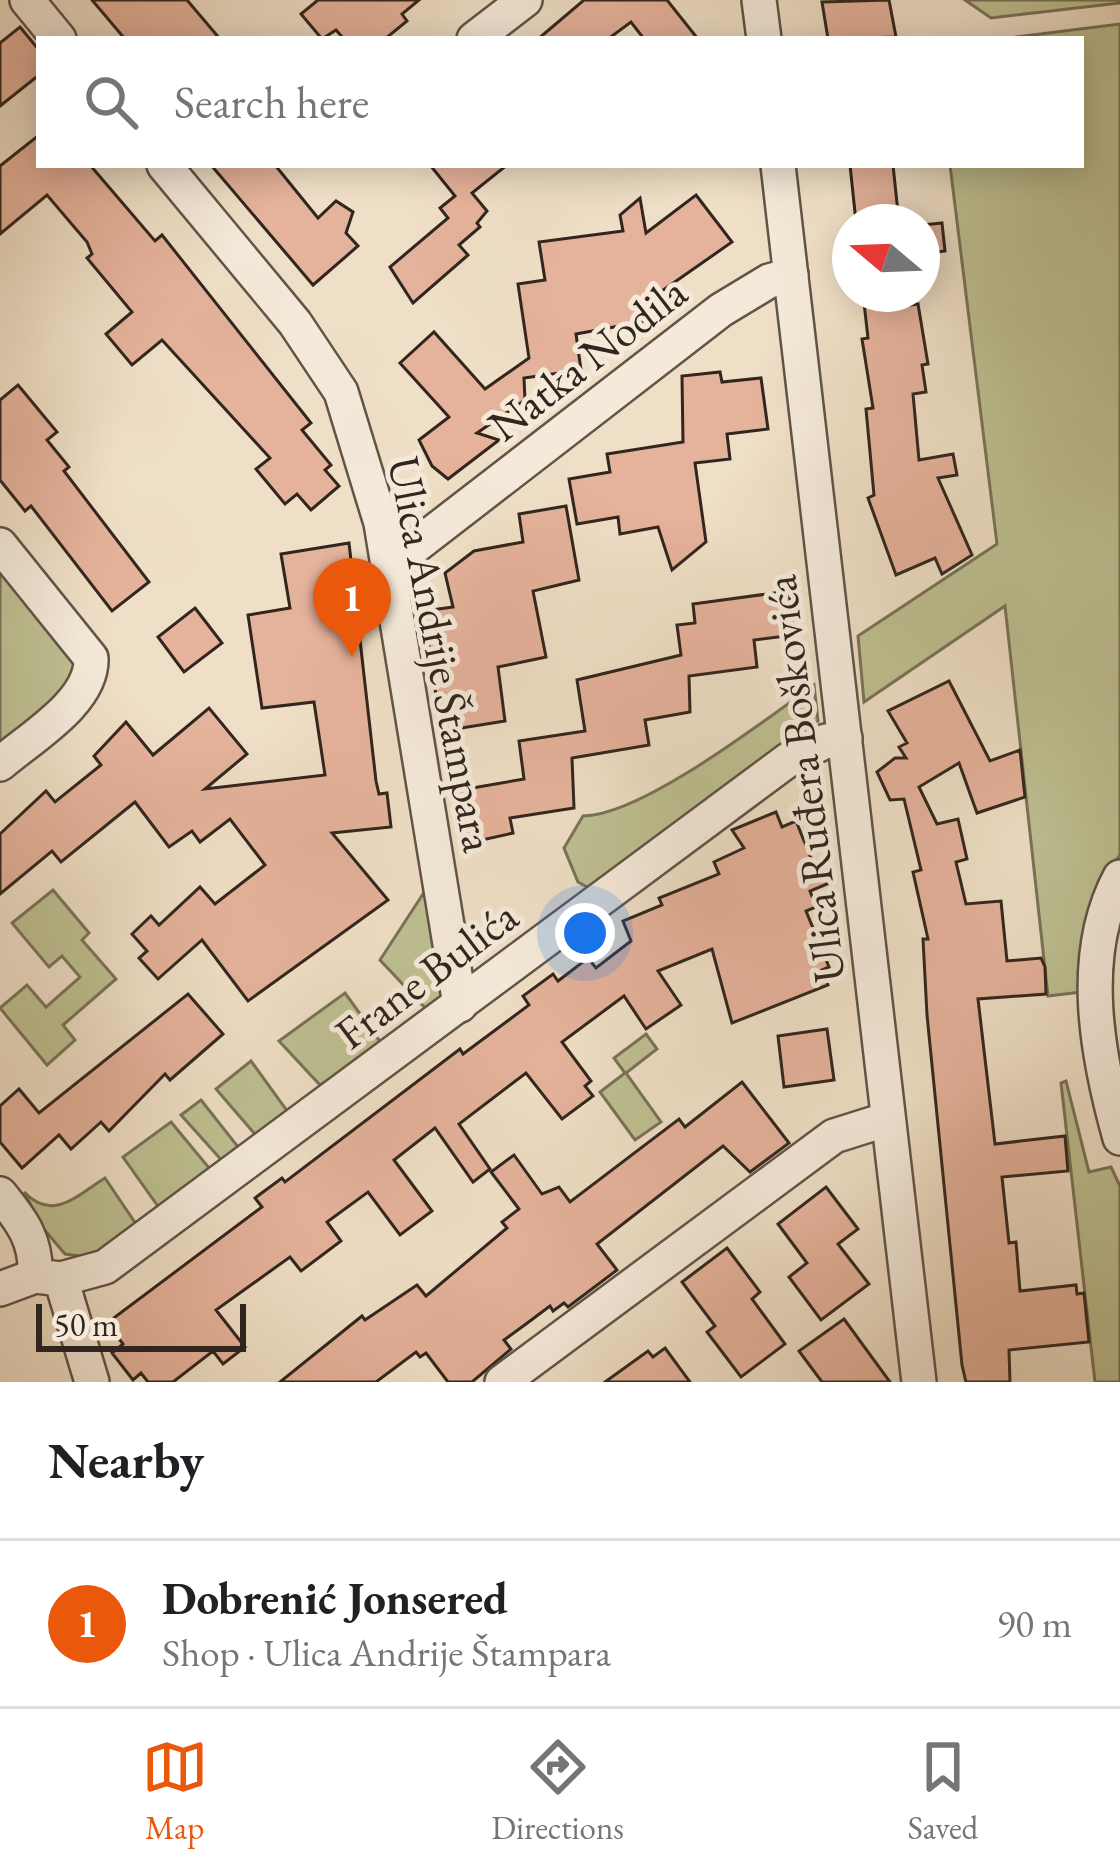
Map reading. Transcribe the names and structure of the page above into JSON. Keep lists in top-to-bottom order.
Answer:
{
  "streets": {
    "street": [
      "Natka Nodila",
      "Ulica Andrije Štampara",
      "Ulica Ruđera Boškovića",
      "Frane Bulića"
    ]
  },
  "crossings": [
    ["Natka Nodila", "Ulica Andrije Štampara"],
    ["Natka Nodila", "Ulica Ruđera Boškovića"],
    ["Ulica Andrije Štampara", "Frane Bulića"],
    ["Ulica Ruđera Boškovića", "Frane Bulića"]
  ],
  "scale_bar": "50 m",
  "north": "left",
  "page": {
    "search": "Search here",
    "pins": "1",
    "scale": "50 m",
    "heading": "Nearby",
    "list": [
      {
        "mark": "1",
        "name": "Dobrenić Jonsered",
        "note": "Shop · Ulica Andrije Štampara",
        "value": "90 m"
      }
    ],
    "nav": ["Map", "Directions", "Saved"]
  }
}
